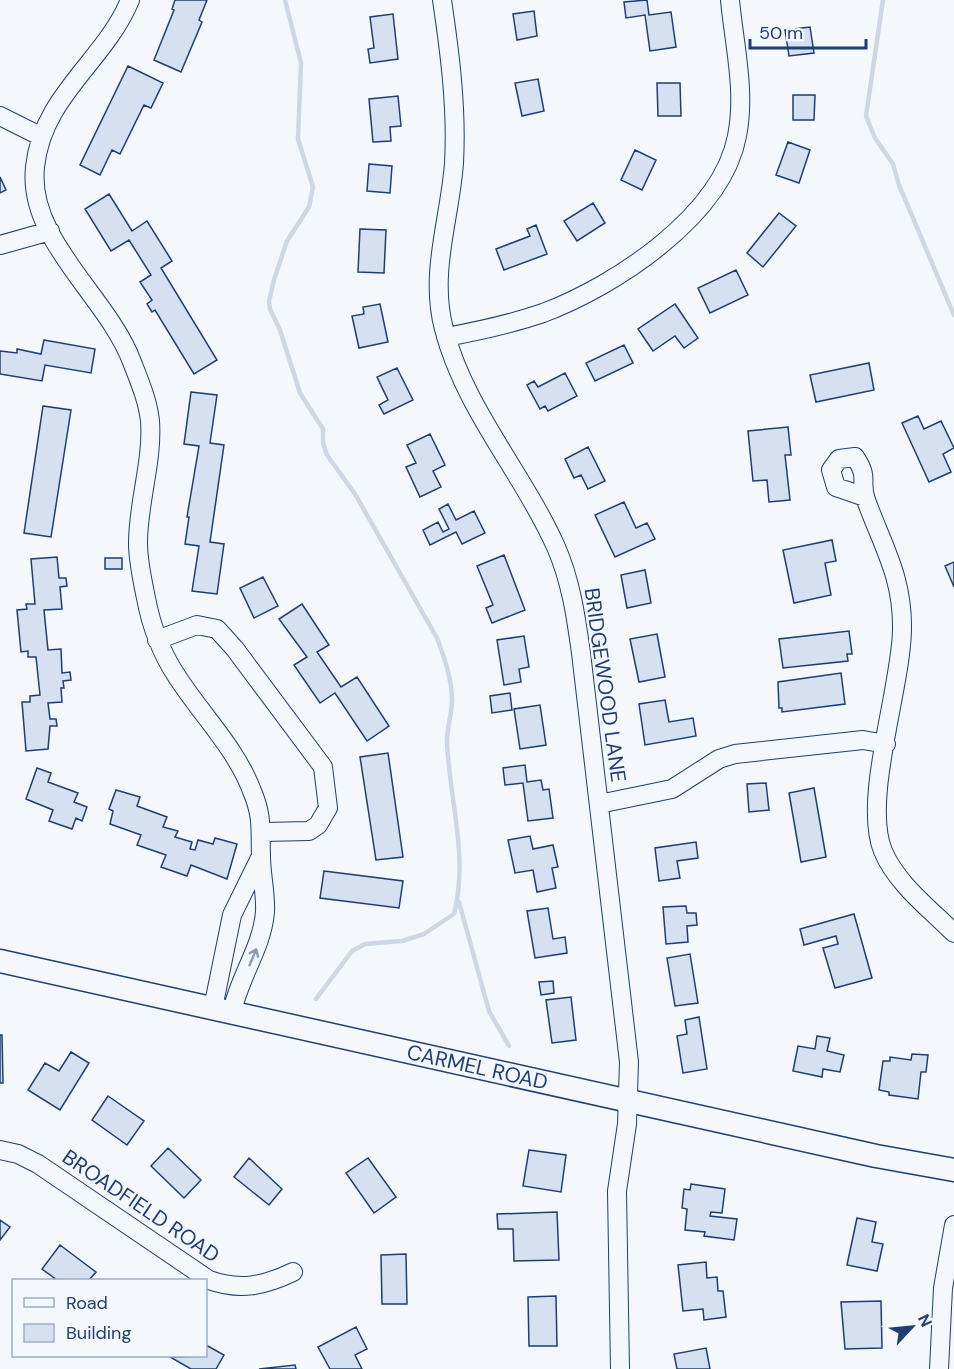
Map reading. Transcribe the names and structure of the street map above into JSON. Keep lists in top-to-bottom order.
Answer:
{
  "streets": {
    "main road": ["CARMEL ROAD"],
    "street": ["BRIDGEWOOD LANE", "BROADFIELD ROAD"]
  },
  "crossings": [
    ["BRIDGEWOOD LANE", "CARMEL ROAD"]
  ],
  "legend": ["Road", "Building"],
  "scale_bar": "50 m",
  "north": "top right"
}
